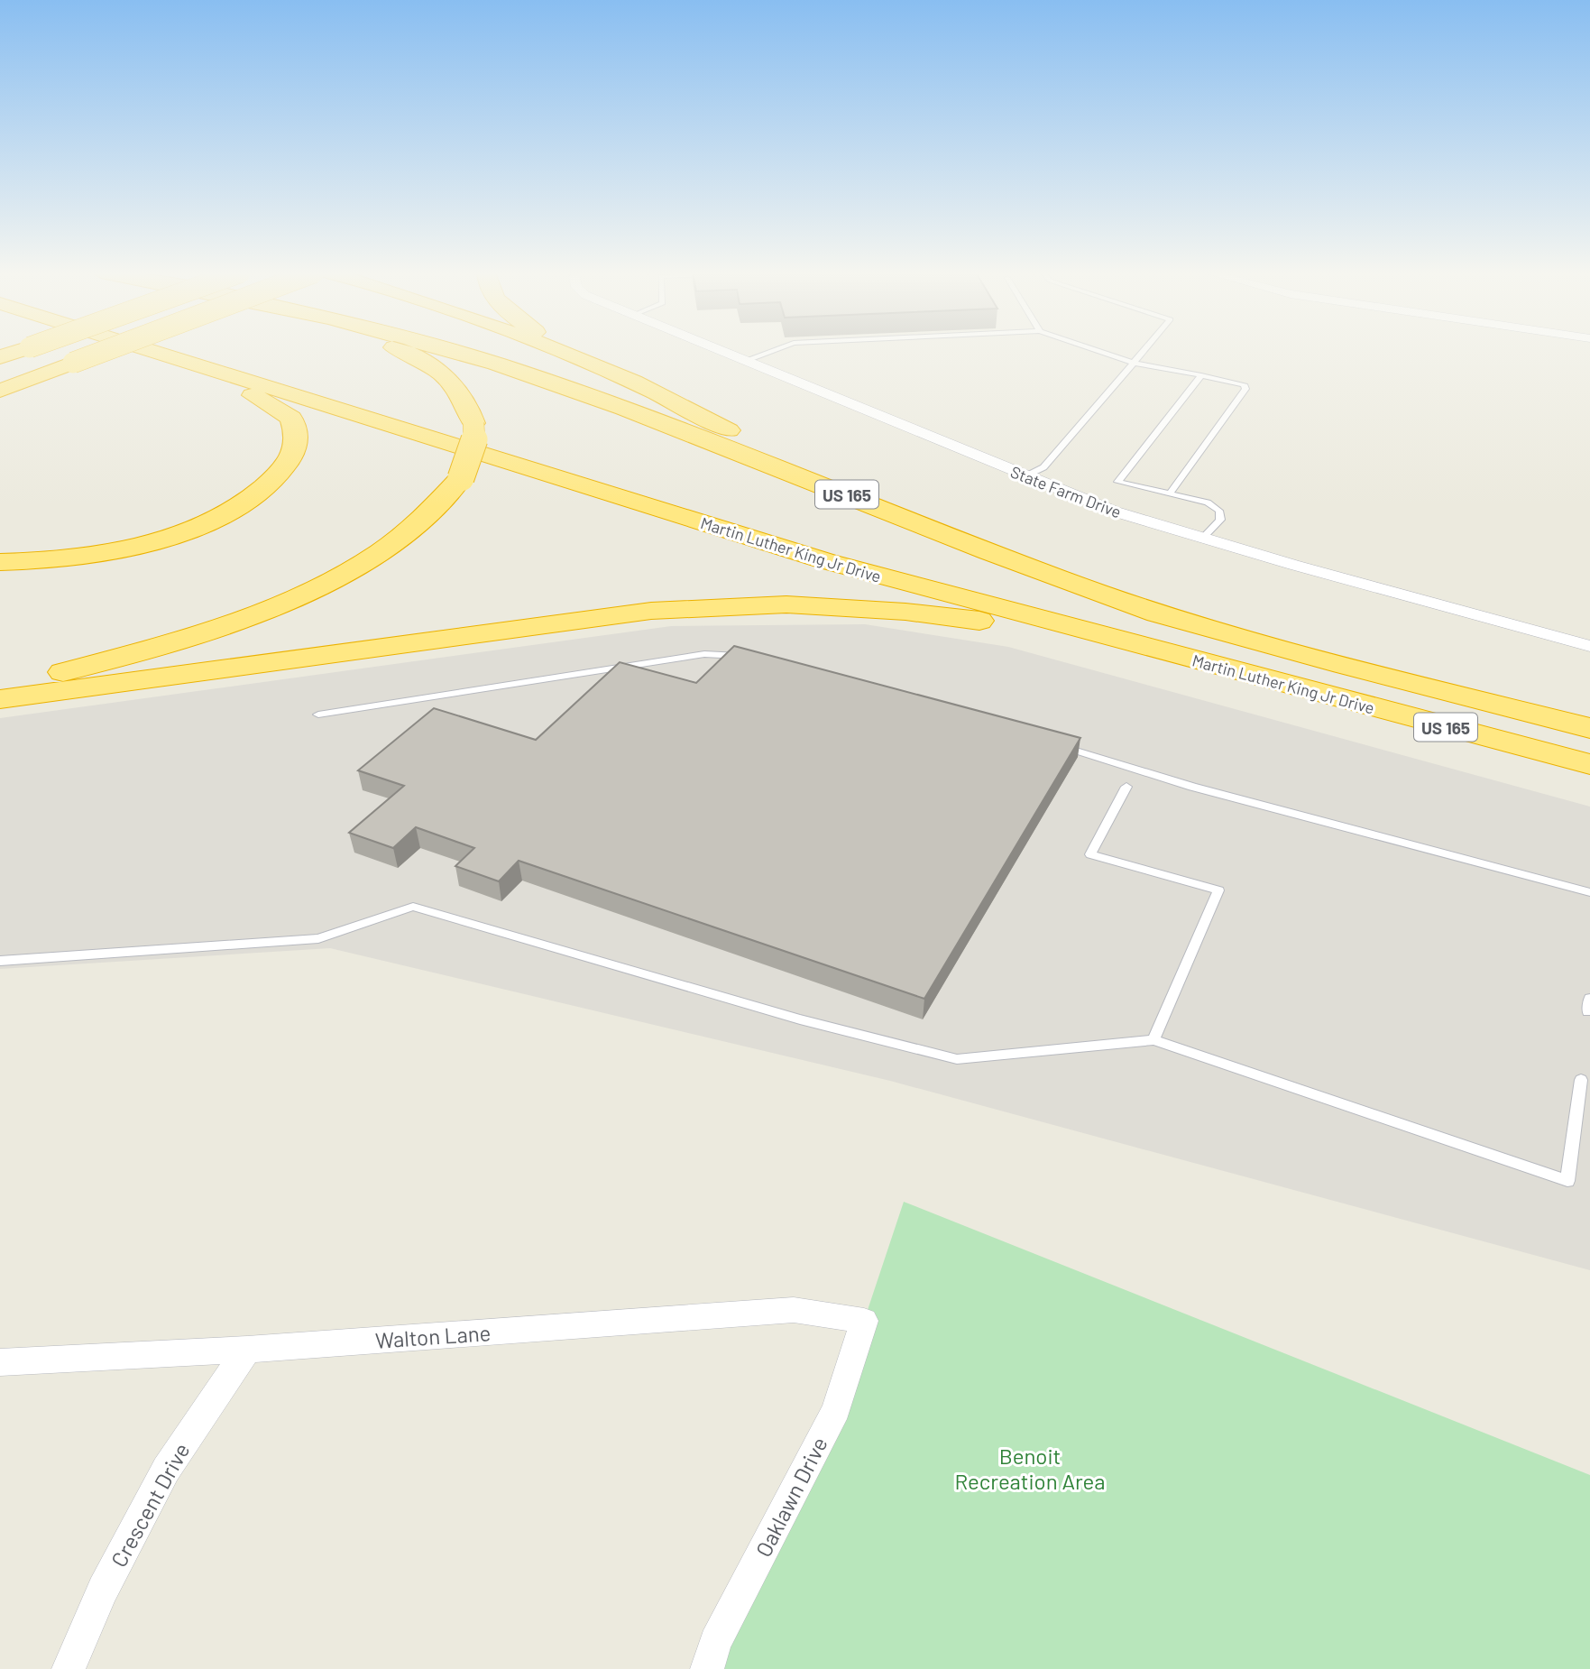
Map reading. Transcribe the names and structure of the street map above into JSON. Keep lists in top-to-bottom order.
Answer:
{
  "streets": {
    "highway": ["US 165", "Martin Luther King Jr Drive"],
    "street": [
      "State Farm Drive",
      "Walton Lane",
      "Oaklawn Drive",
      "Crescent Drive"
    ]
  },
  "crossings": [
    ["Walton Lane", "Oaklawn Drive"],
    ["Walton Lane", "Crescent Drive"]
  ],
  "parks": ["Benoit Recreation Area"]
}
